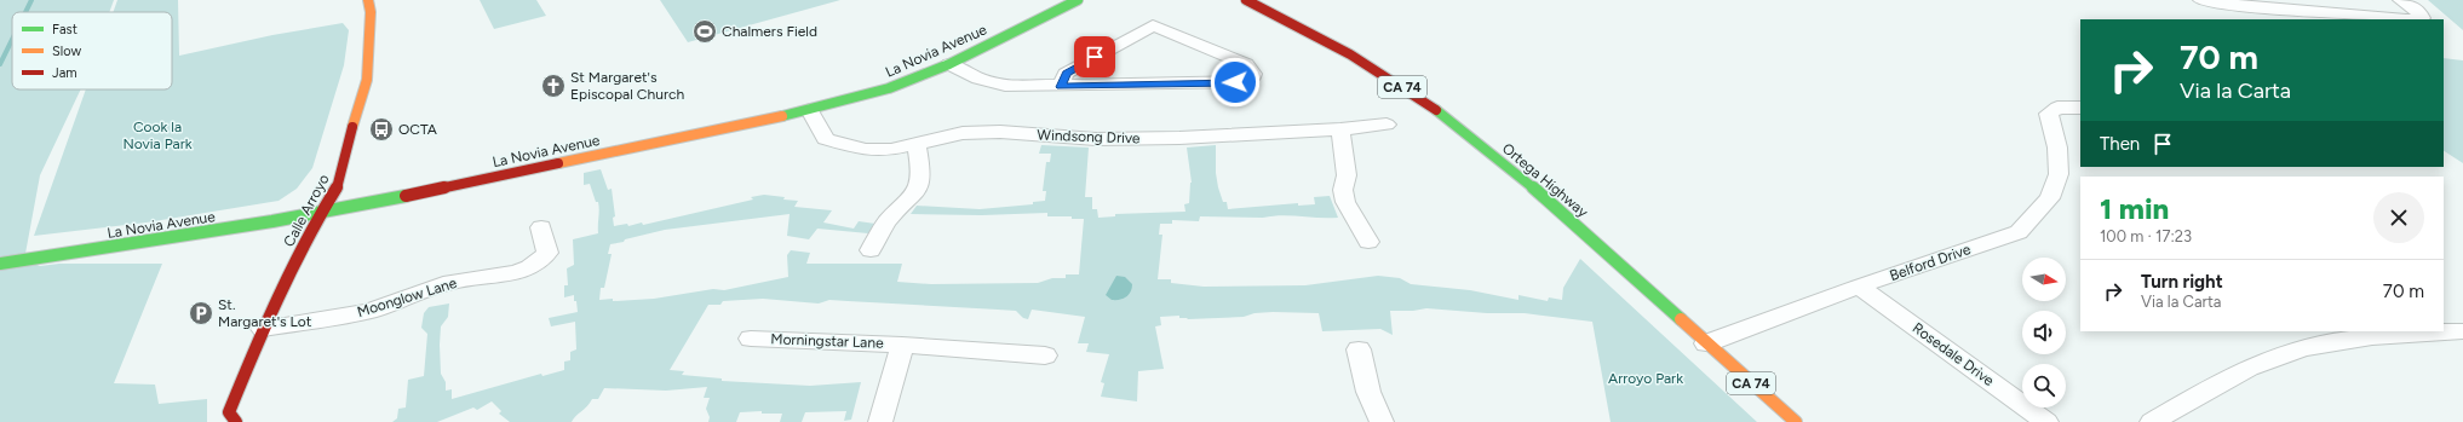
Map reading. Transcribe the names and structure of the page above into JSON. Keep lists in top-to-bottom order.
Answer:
{
  "streets": {
    "main road": [
      "La Novia Avenue",
      "CA 74",
      "Ortega Highway",
      "Calle Arroyo"
    ],
    "street": [
      "Windsong Drive",
      "Belford Drive",
      "Moonglow Lane",
      "Morningstar Lane",
      "Rosedale Drive"
    ]
  },
  "crossings": [
    ["La Novia Avenue", "Windsong Drive"],
    ["La Novia Avenue", "Calle Arroyo"],
    ["Ortega Highway", "Belford Drive"],
    ["Calle Arroyo", "Moonglow Lane"],
    ["Belford Drive", "Rosedale Drive"]
  ],
  "parks": ["Cook la Novia Park", "Arroyo Park"],
  "places": {
    "sports": ["Chalmers Field"],
    "church": ["St Margaret's Episcopal Church"],
    "bus stop": ["OCTA"],
    "parking": ["St. Margaret's Lot"]
  },
  "legend": ["Fast", "Slow", "Jam"],
  "north": "right",
  "page": {
    "turn": ["70 m", "Via la Carta"],
    "then": "Then",
    "heading": ["1 min", "100 m · 17:23"],
    "list": [
      {
        "name": "Turn right",
        "note": "Via la Carta",
        "value": "70 m"
      }
    ]
  }
}
